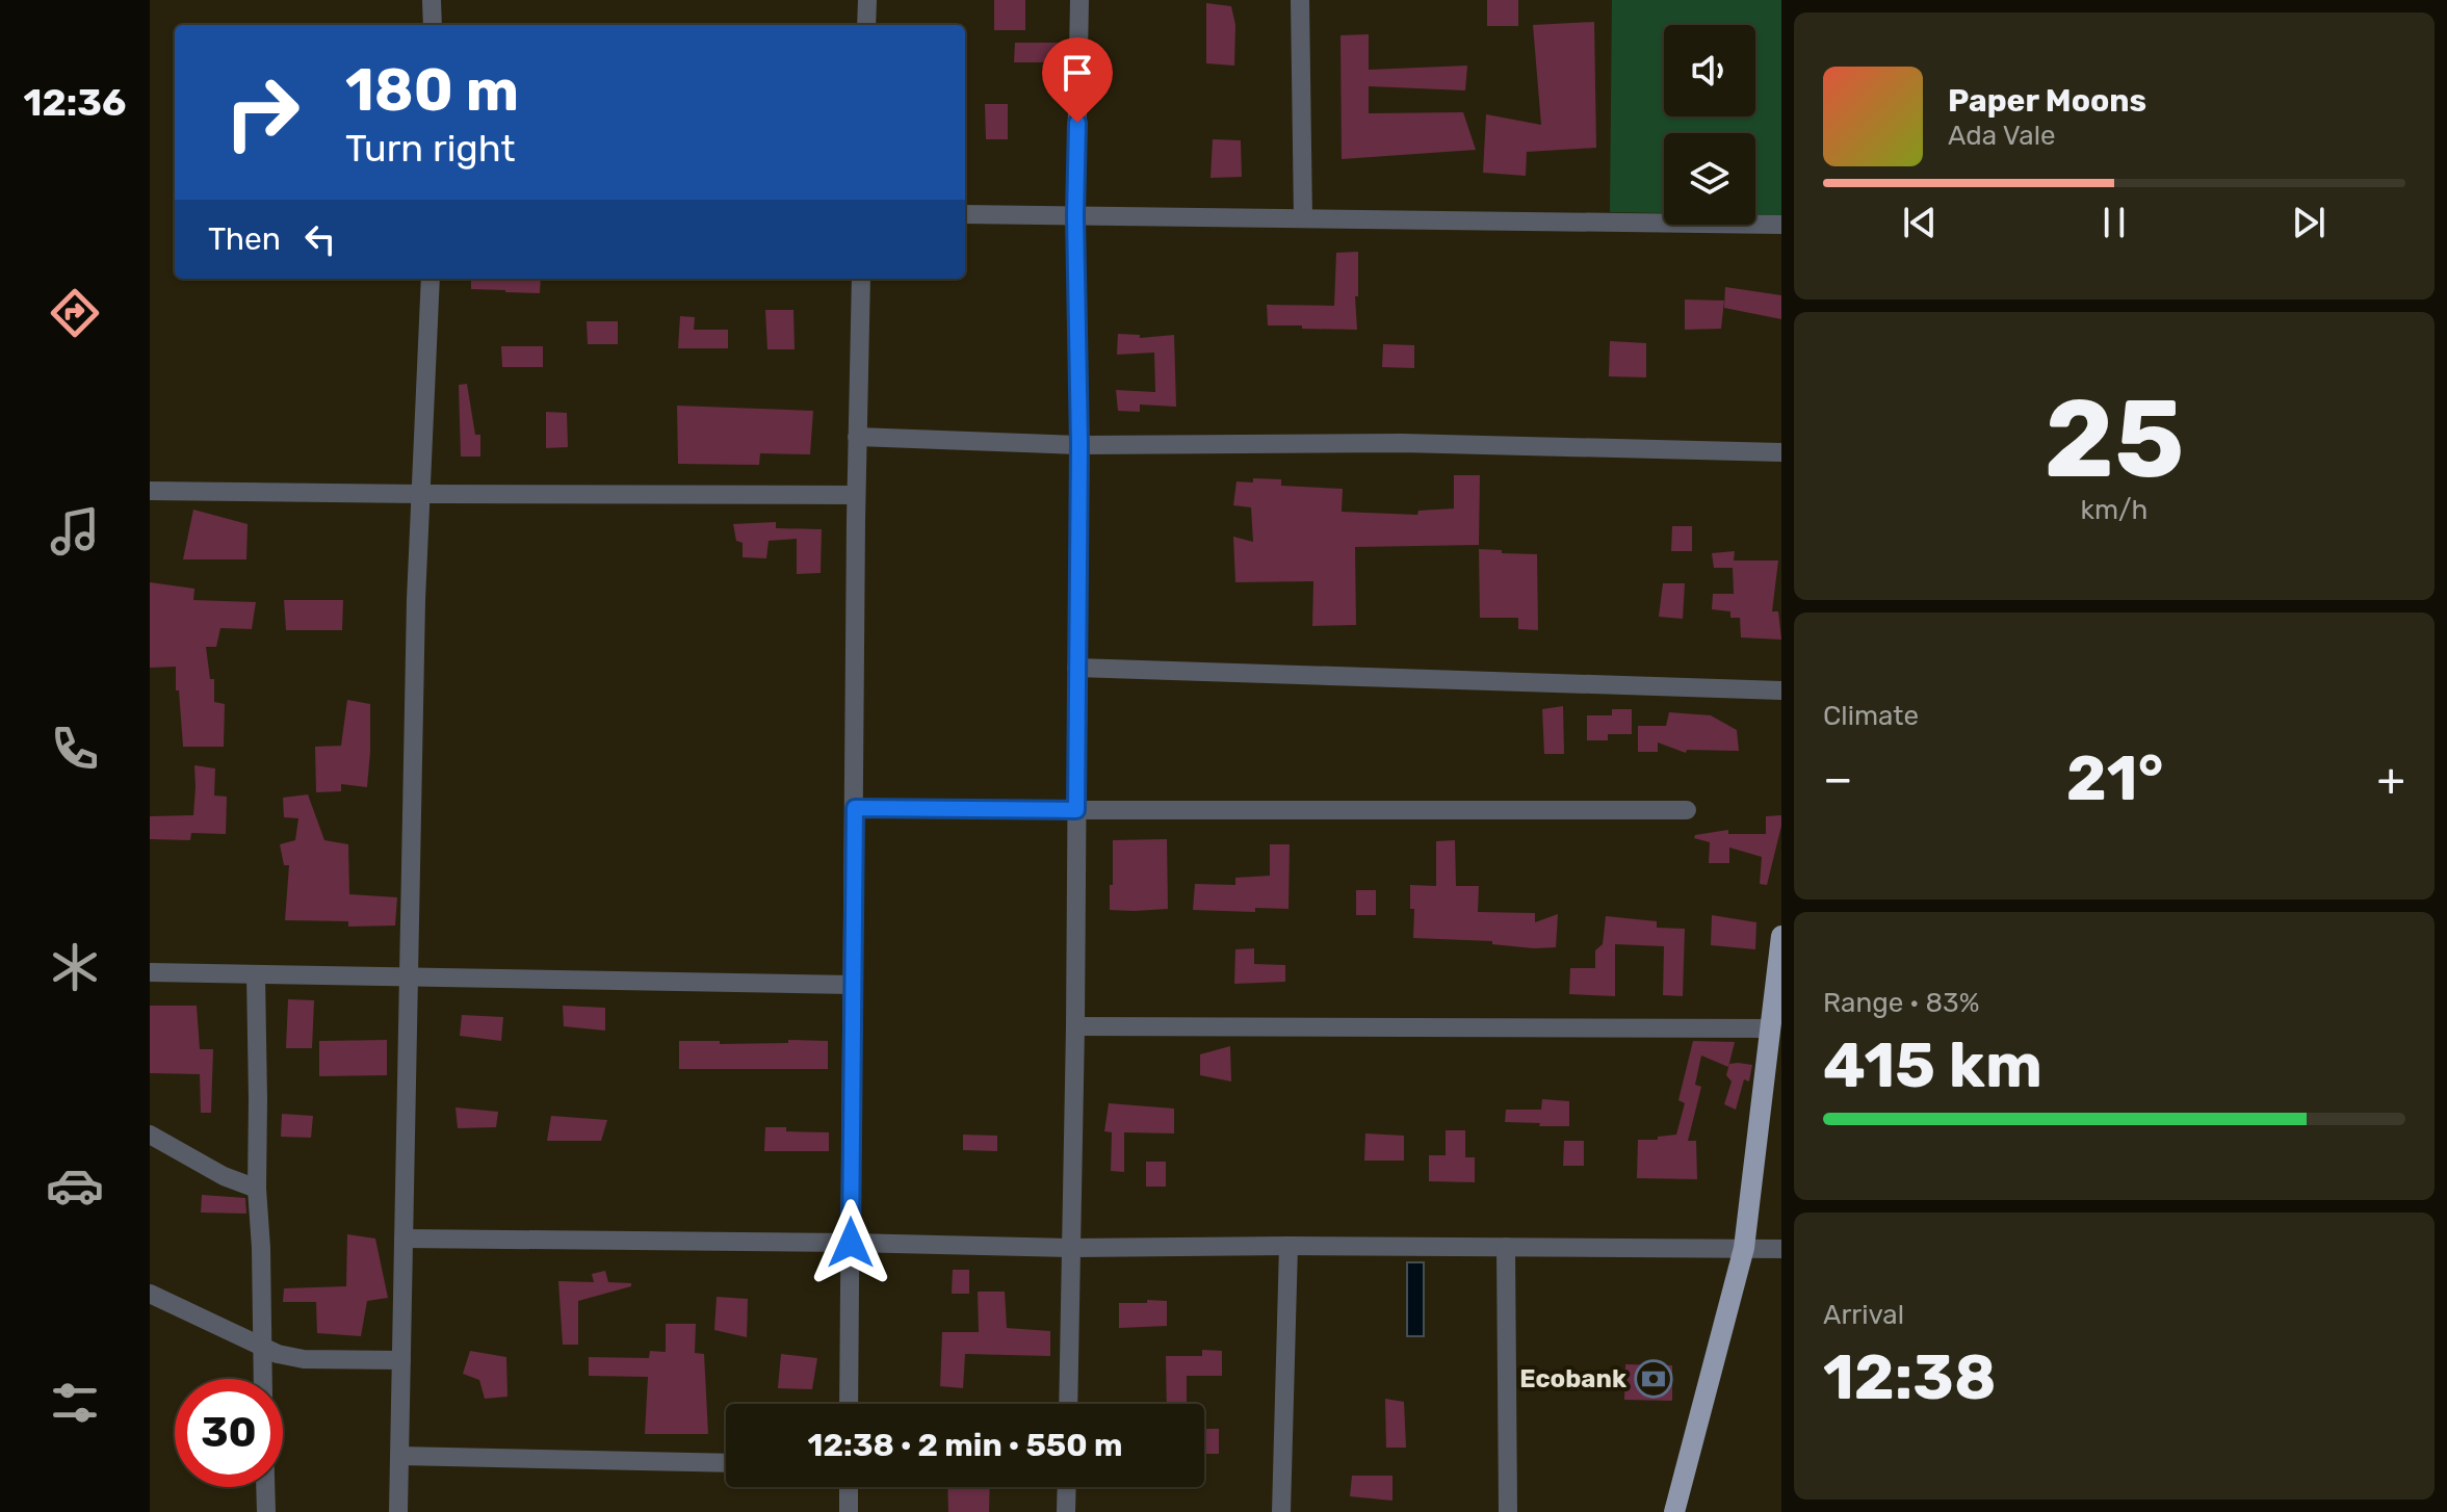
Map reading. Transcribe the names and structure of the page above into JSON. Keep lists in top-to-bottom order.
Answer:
{
  "places": {
    "bank": ["Ecobank"]
  },
  "page": {
    "tabs": "12:36",
    "turn": ["180 m", "Turn right"],
    "song": ["Paper Moons", "Ada Vale"],
    "then": "Then",
    "tile": [
      ["25", "km/h"],
      "Climate",
      ["Range · 83%", "415 km"],
      ["Arrival", "12:38"]
    ],
    "heat": ["−", "21°", "+"],
    "limit": "30",
    "trip": "12:38 · 2 min · 550 m"
  }
}
